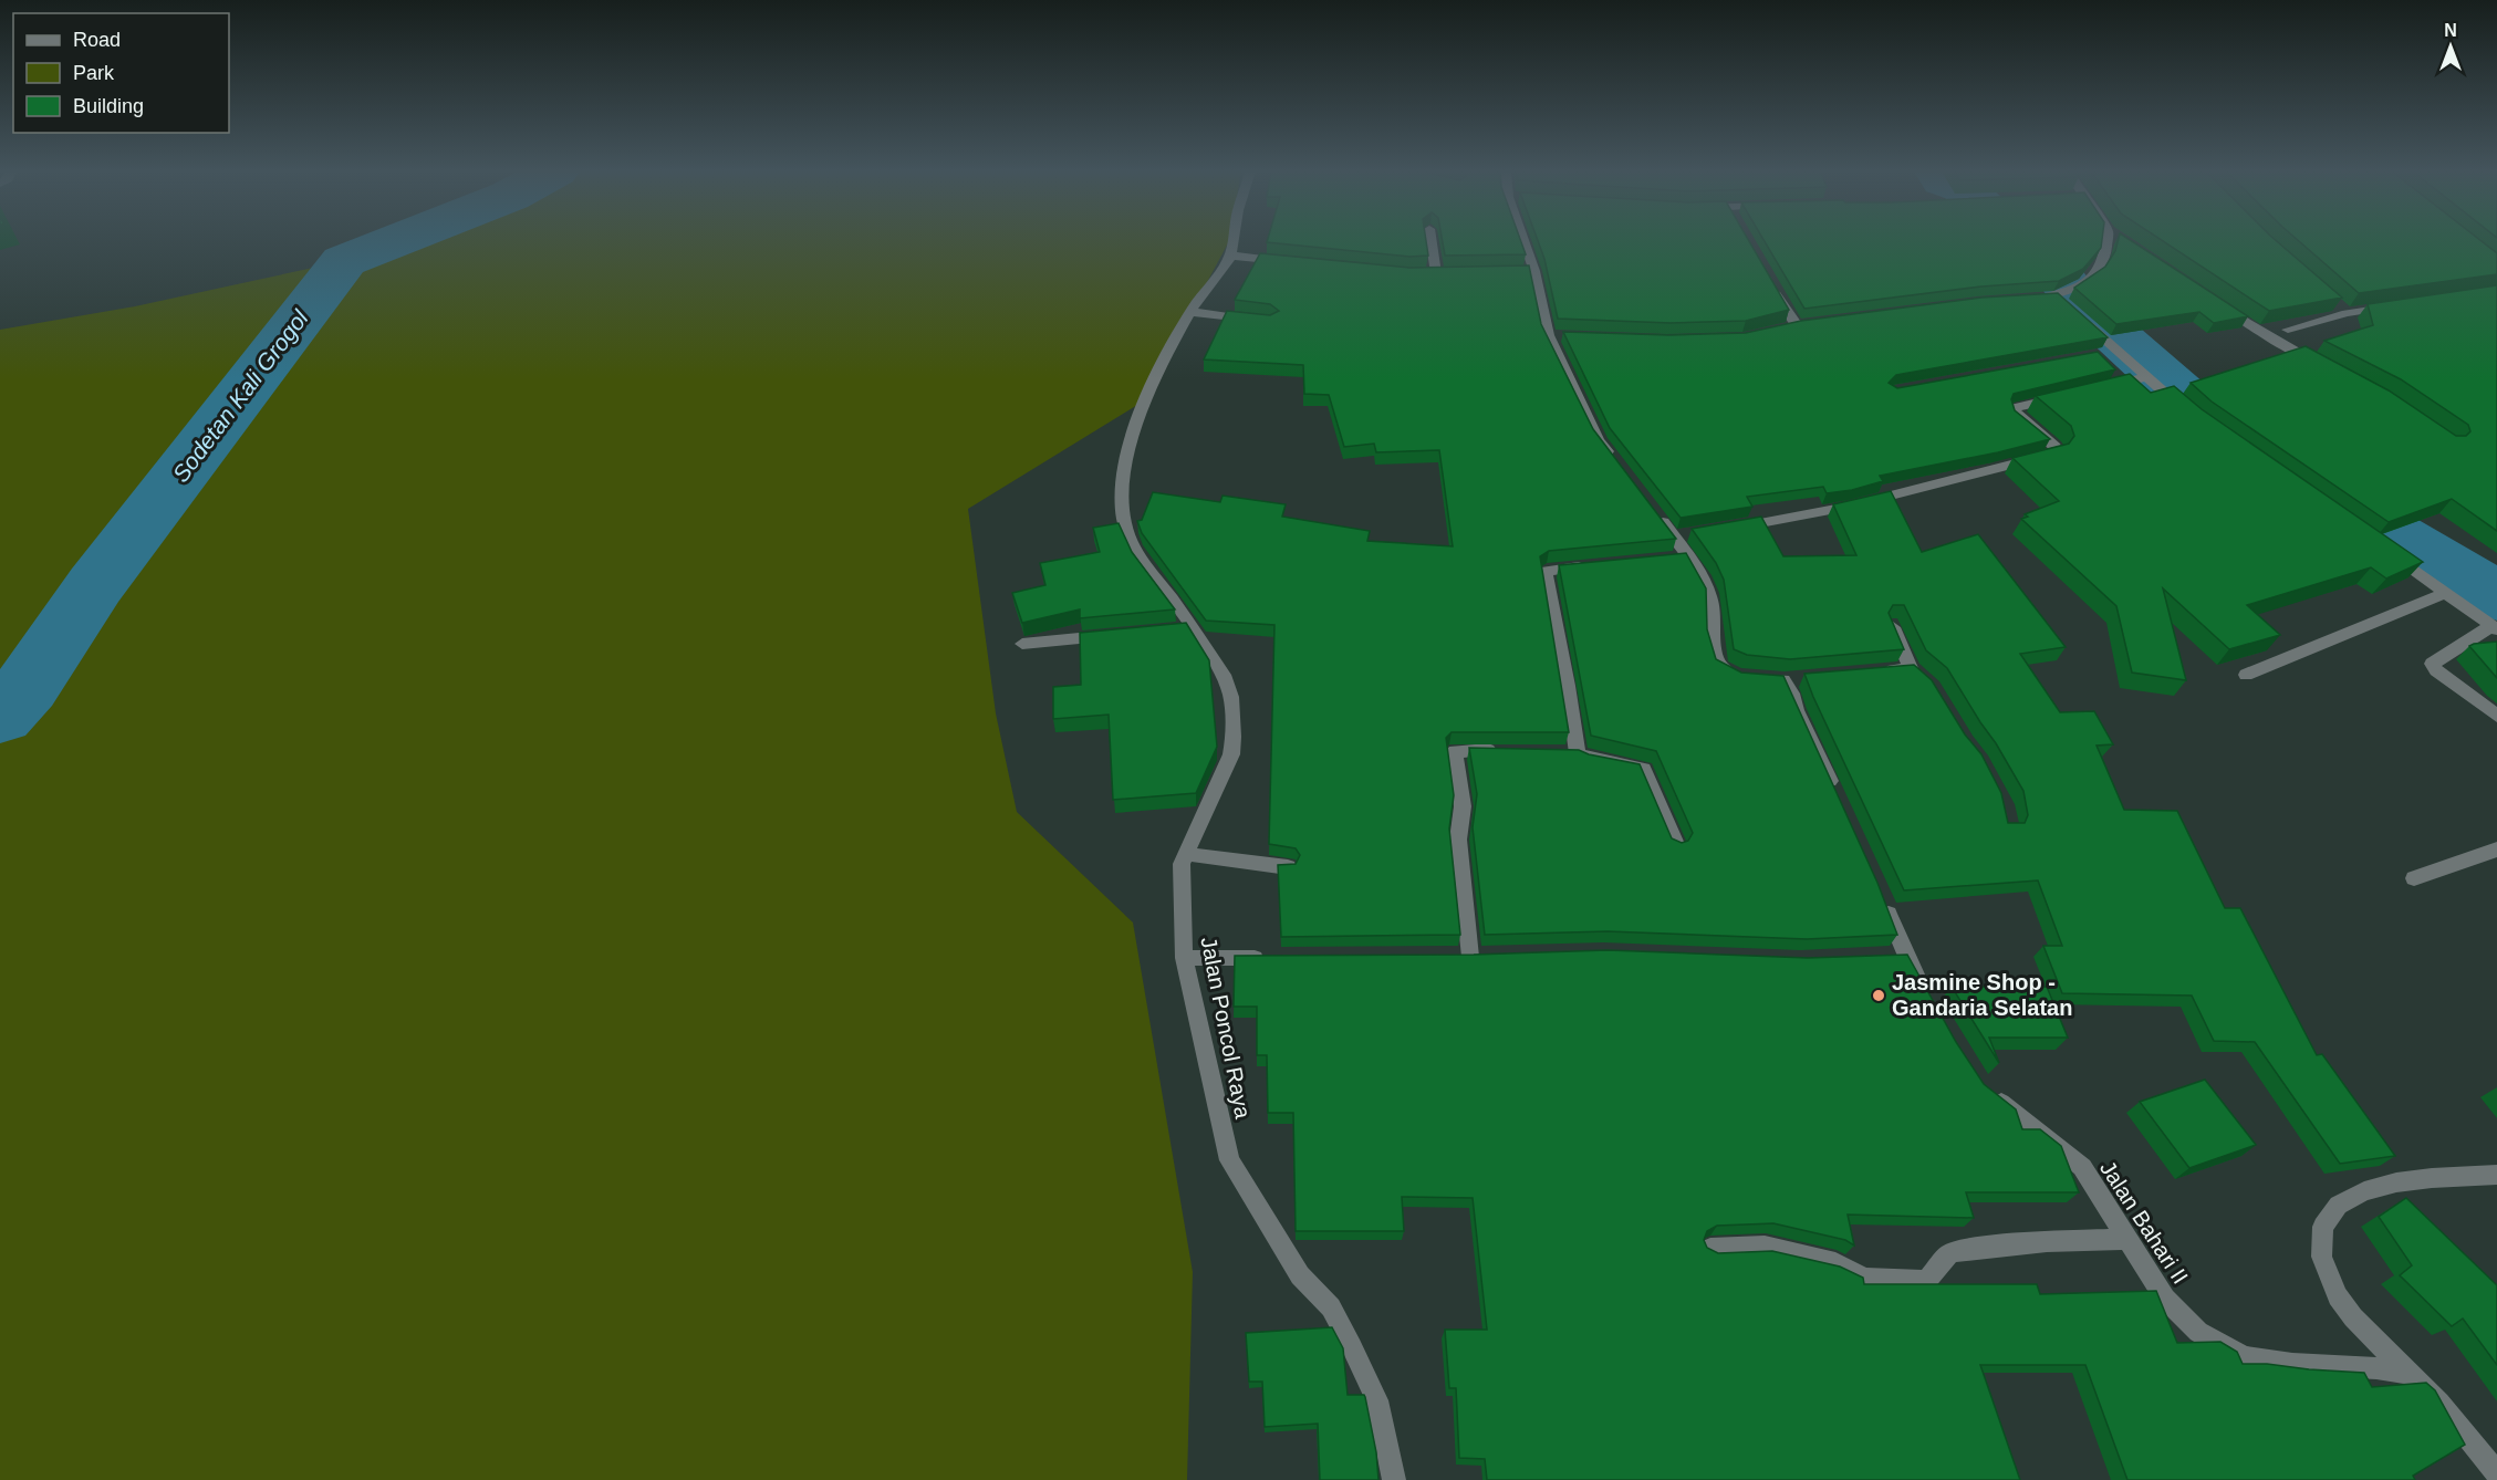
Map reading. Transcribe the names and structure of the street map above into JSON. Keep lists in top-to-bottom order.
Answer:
{
  "streets": {
    "street": ["Jalan Poncol Raya", "Jalan Bahari II"]
  },
  "water": ["Sodetan Kali Grogol"],
  "places": ["Jasmine Shop - Gandaria Selatan"],
  "legend": ["Road", "Park", "Building"],
  "north": "top"
}
